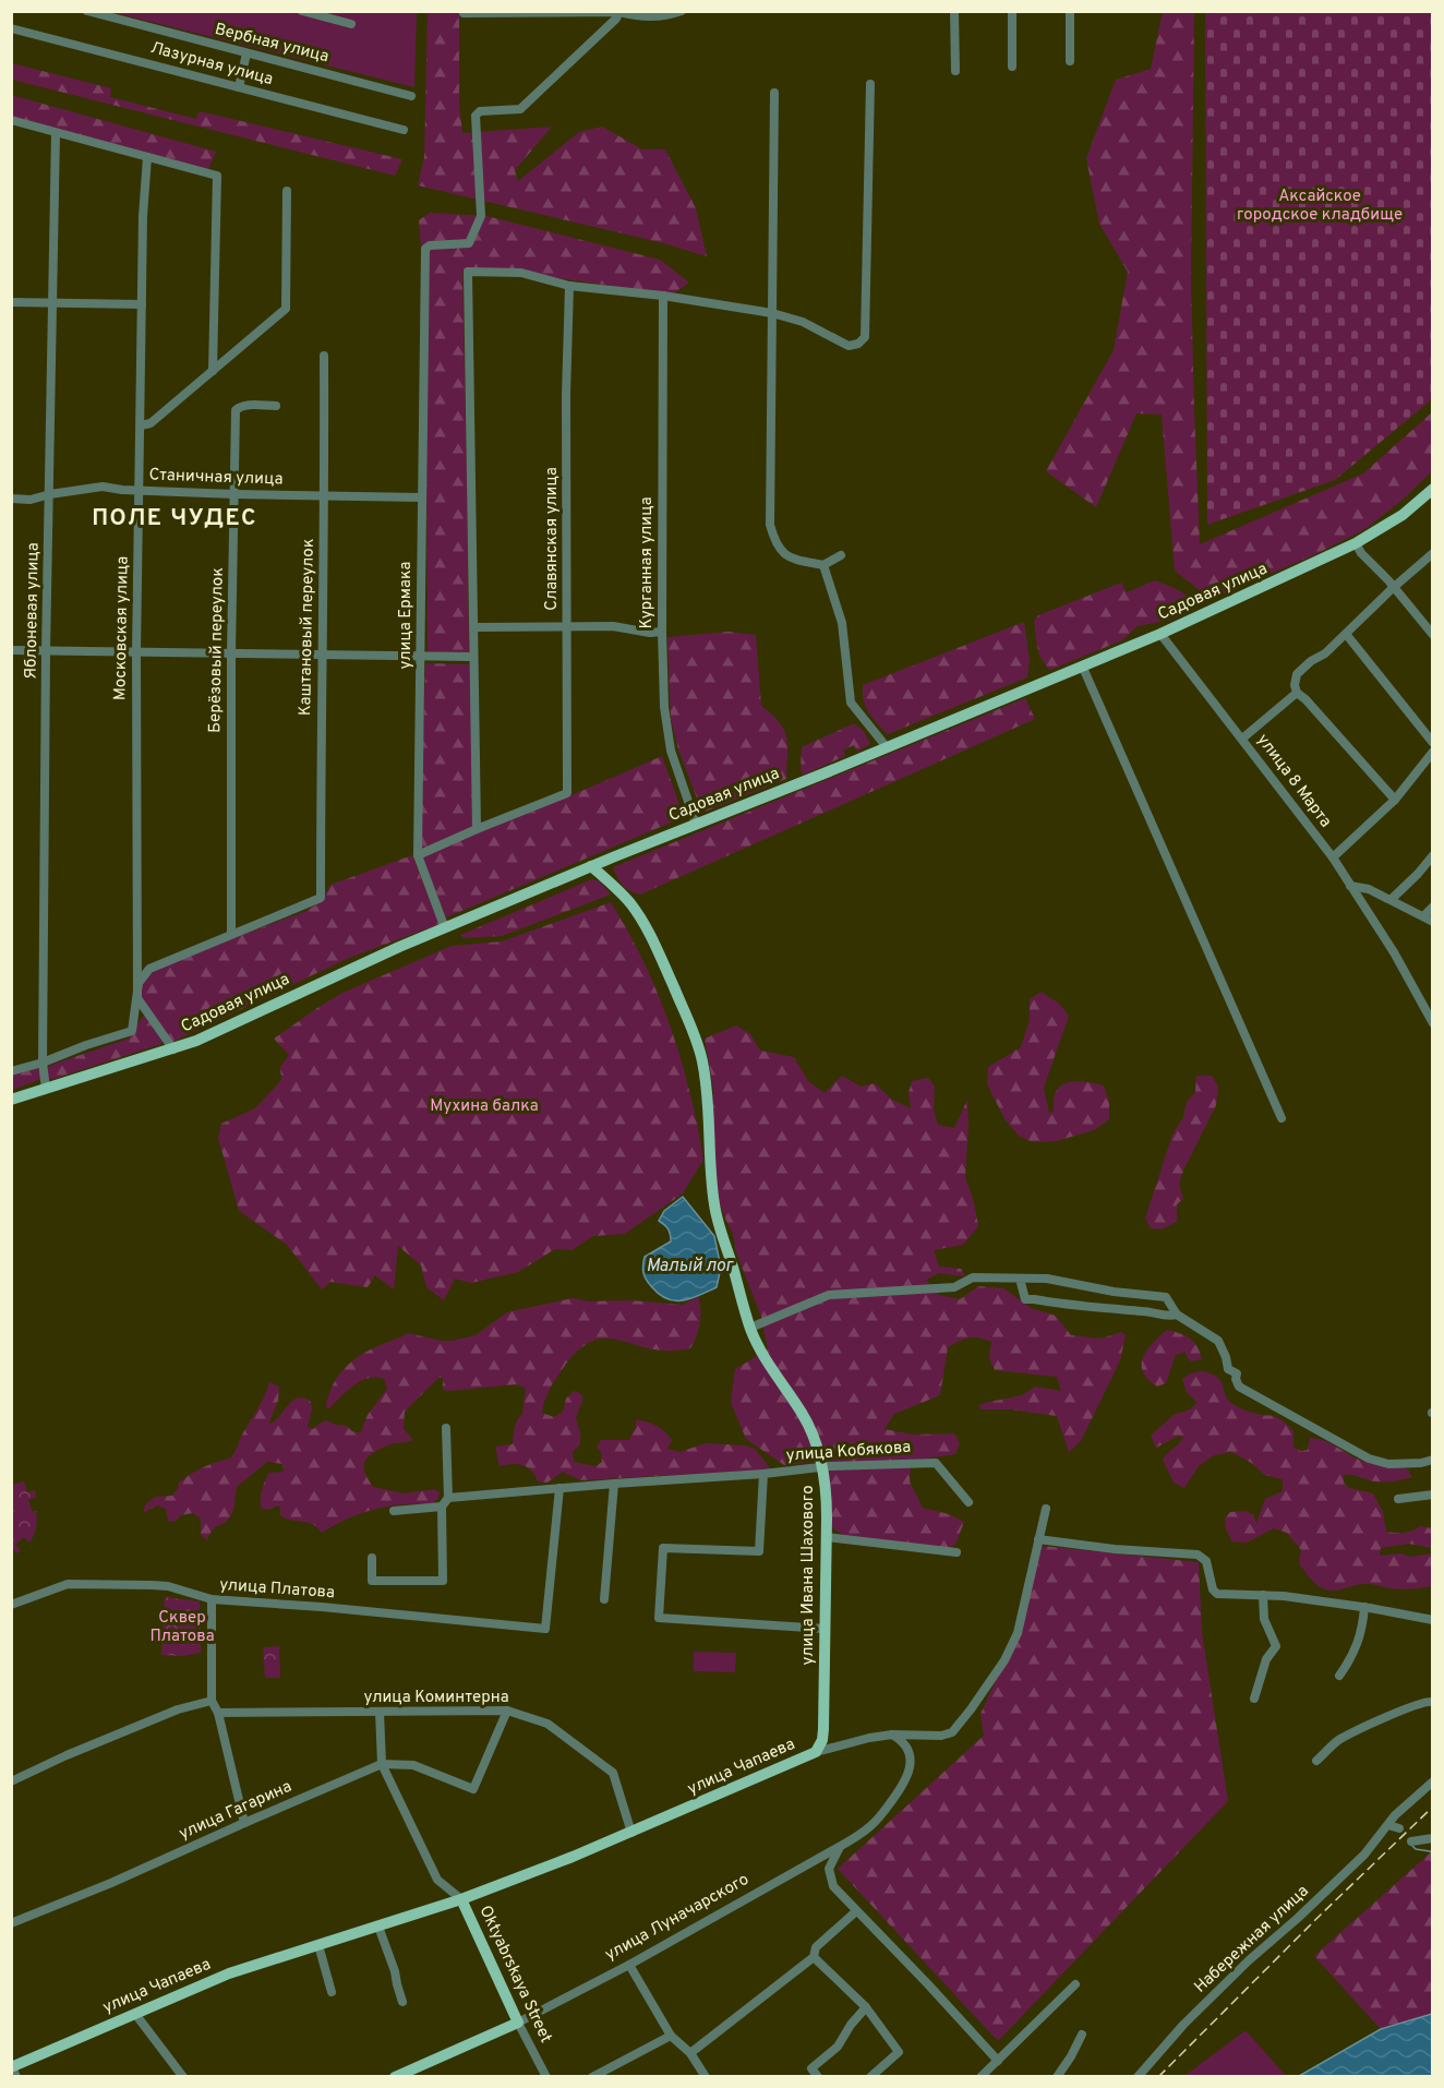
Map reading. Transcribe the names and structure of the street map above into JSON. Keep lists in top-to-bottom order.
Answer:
{
  "streets": {
    "main road": [
      "Садовая улица",
      "улица Ивана Шахового",
      "улица Чапаева",
      "улица Луначарского",
      "Oktyabrskaya Street"
    ],
    "street": [
      "Вербная улица",
      "Лазурная улица",
      "Станичная улица",
      "Славянская улица",
      "Курганная улица",
      "Яблоневая улица",
      "улица Ермака",
      "Каштановый переулок",
      "Московская улица",
      "Берёзовый переулок",
      "улица 8 Марта",
      "улица Кобякова",
      "улица Платова",
      "улица Коминтерна",
      "улица Гагарина",
      "Набережная улица"
    ]
  },
  "crossings": [
    ["Станичная улица", "Яблоневая улица"],
    ["Станичная улица", "улица Ермака"],
    ["Станичная улица", "Каштановый переулок"],
    ["Станичная улица", "Московская улица"],
    ["Станичная улица", "Берёзовый переулок"],
    ["Курганная улица", "Садовая улица"],
    ["Садовая улица", "Яблоневая улица"],
    ["Садовая улица", "улица Ермака"],
    ["Садовая улица", "улица 8 Марта"],
    ["Садовая улица", "улица Ивана Шахового"],
    ["Каштановый переулок", "Берёзовый переулок"],
    ["улица Кобякова", "улица Ивана Шахового"],
    ["улица Кобякова", "улица Платова"],
    ["улица Ивана Шахового", "улица Чапаева"],
    ["улица Коминтерна", "улица Чапаева"],
    ["улица Коминтерна", "улица Гагарина"],
    ["улица Коминтерна", "Oktyabrskaya Street"],
    ["улица Чапаева", "улица Луначарского"],
    ["улица Чапаева", "Oktyabrskaya Street"],
    ["улица Гагарина", "Oktyabrskaya Street"],
    ["улица Луначарского", "Oktyabrskaya Street"]
  ],
  "districts": ["ПОЛЕ ЧУДЕС"],
  "water": ["Малый лог"],
  "parks": ["Аксайское городское кладбище", "Мухина балка", "Сквер Платова"]
}
